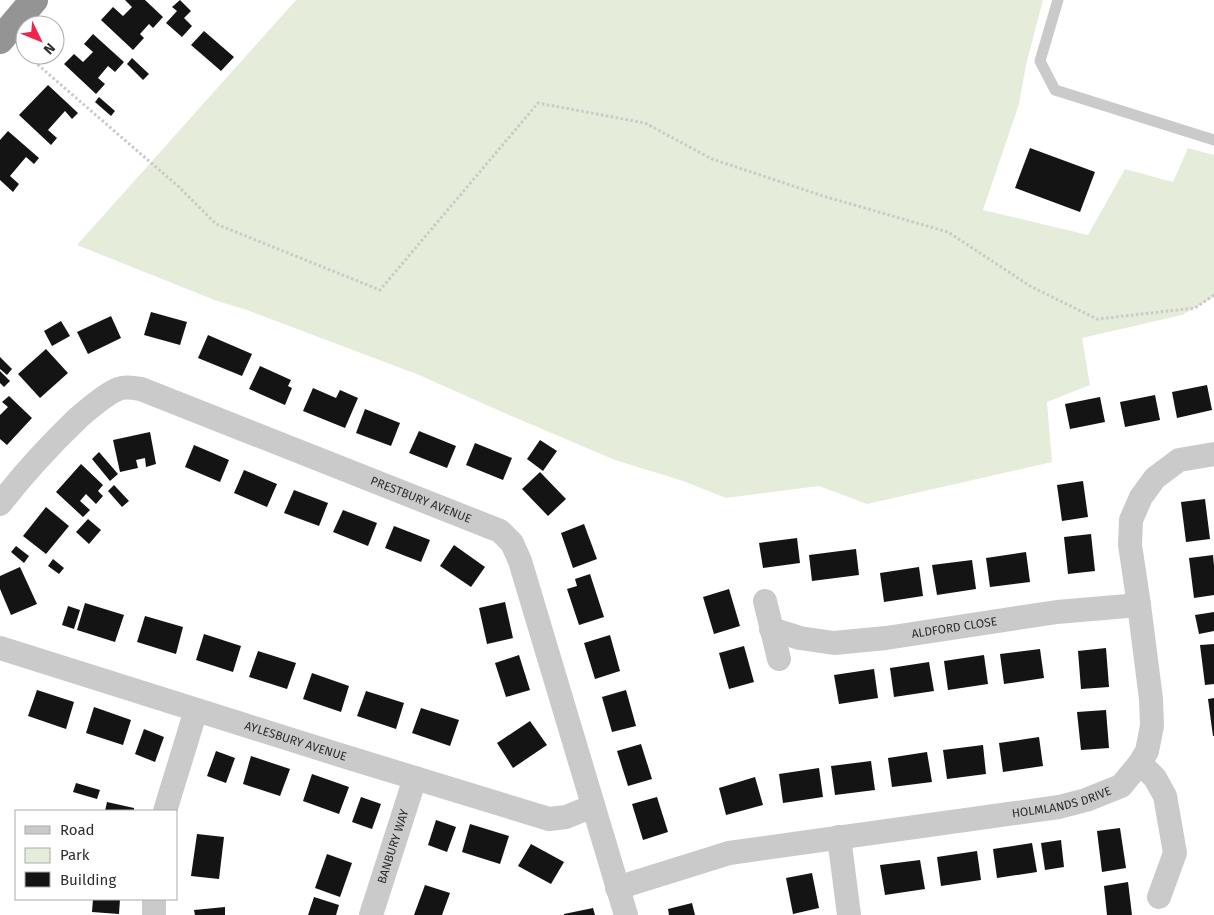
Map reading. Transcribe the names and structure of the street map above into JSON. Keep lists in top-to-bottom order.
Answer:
{
  "streets": {
    "street": [
      "PRESTBURY AVENUE",
      "ALDFORD CLOSE",
      "AYLESBURY AVENUE",
      "HOLMLANDS DRIVE",
      "BANBURY WAY"
    ]
  },
  "crossings": [
    ["PRESTBURY AVENUE", "AYLESBURY AVENUE"],
    ["PRESTBURY AVENUE", "HOLMLANDS DRIVE"],
    ["ALDFORD CLOSE", "HOLMLANDS DRIVE"],
    ["AYLESBURY AVENUE", "BANBURY WAY"]
  ],
  "legend": ["Road", "Park", "Building"],
  "north": "bottom right"
}
